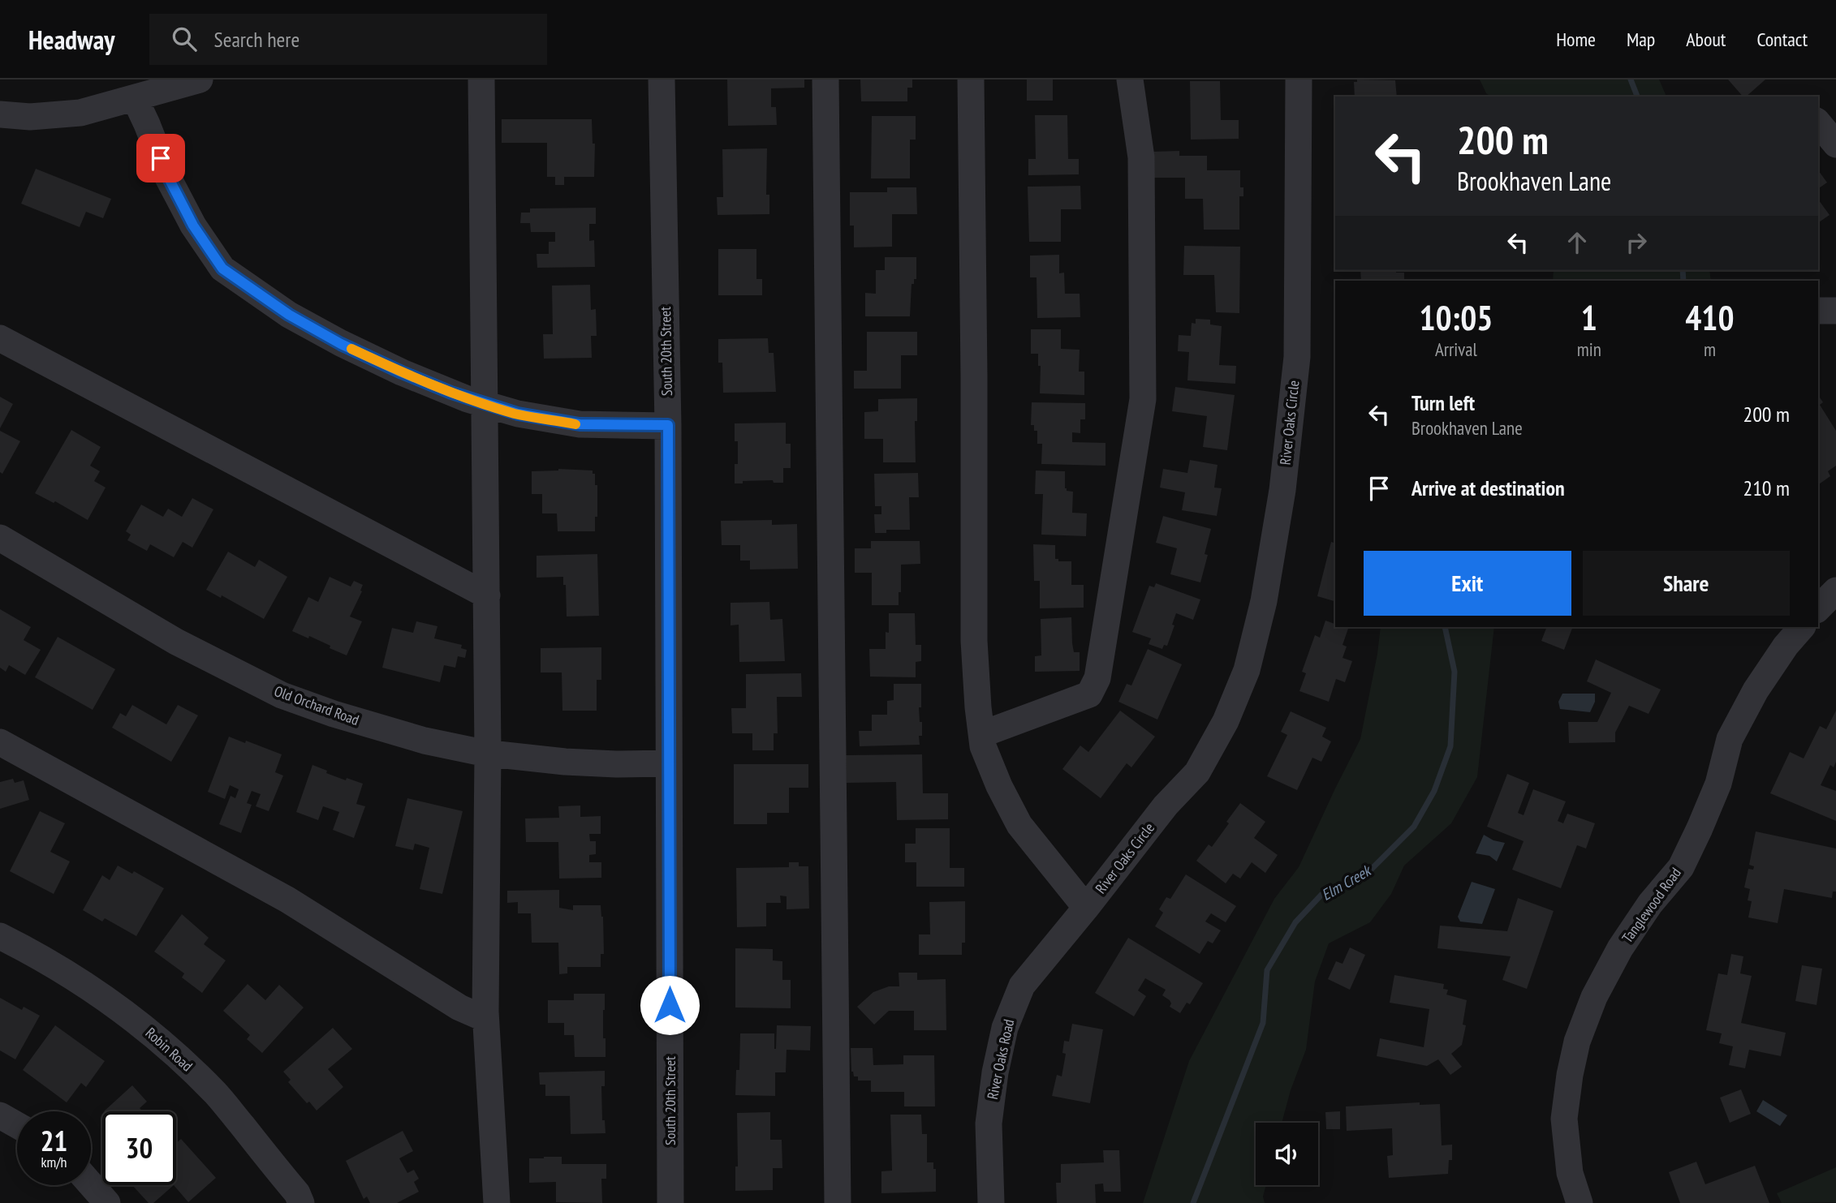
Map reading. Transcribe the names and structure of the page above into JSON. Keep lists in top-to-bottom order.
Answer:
{
  "streets": {
    "street": [
      "South 20th Street",
      "River Oaks Circle",
      "Old Orchard Road",
      "Tanglewood Road",
      "Robin Road",
      "River Oaks Road"
    ]
  },
  "crossings": [
    ["South 20th Street", "Old Orchard Road"],
    ["River Oaks Circle", "River Oaks Road"]
  ],
  "water": ["Elm Creek"],
  "page": {
    "header": "Headway",
    "search": "Search here",
    "nav": [
      "Home",
      "Map",
      "About",
      "Contact"
    ],
    "turn": ["200 m", "Brookhaven Lane"],
    "eta": [
      "10:05",
      "Arrival",
      "1",
      "min",
      "410",
      "m"
    ],
    "list": [
      {
        "name": "Turn left",
        "note": "Brookhaven Lane",
        "value": "200 m"
      },
      {
        "name": "Arrive at destination",
        "value": "210 m"
      }
    ],
    "buttons": ["Exit", "Share"],
    "speed": "21 km/h",
    "limit": "30"
  }
}
